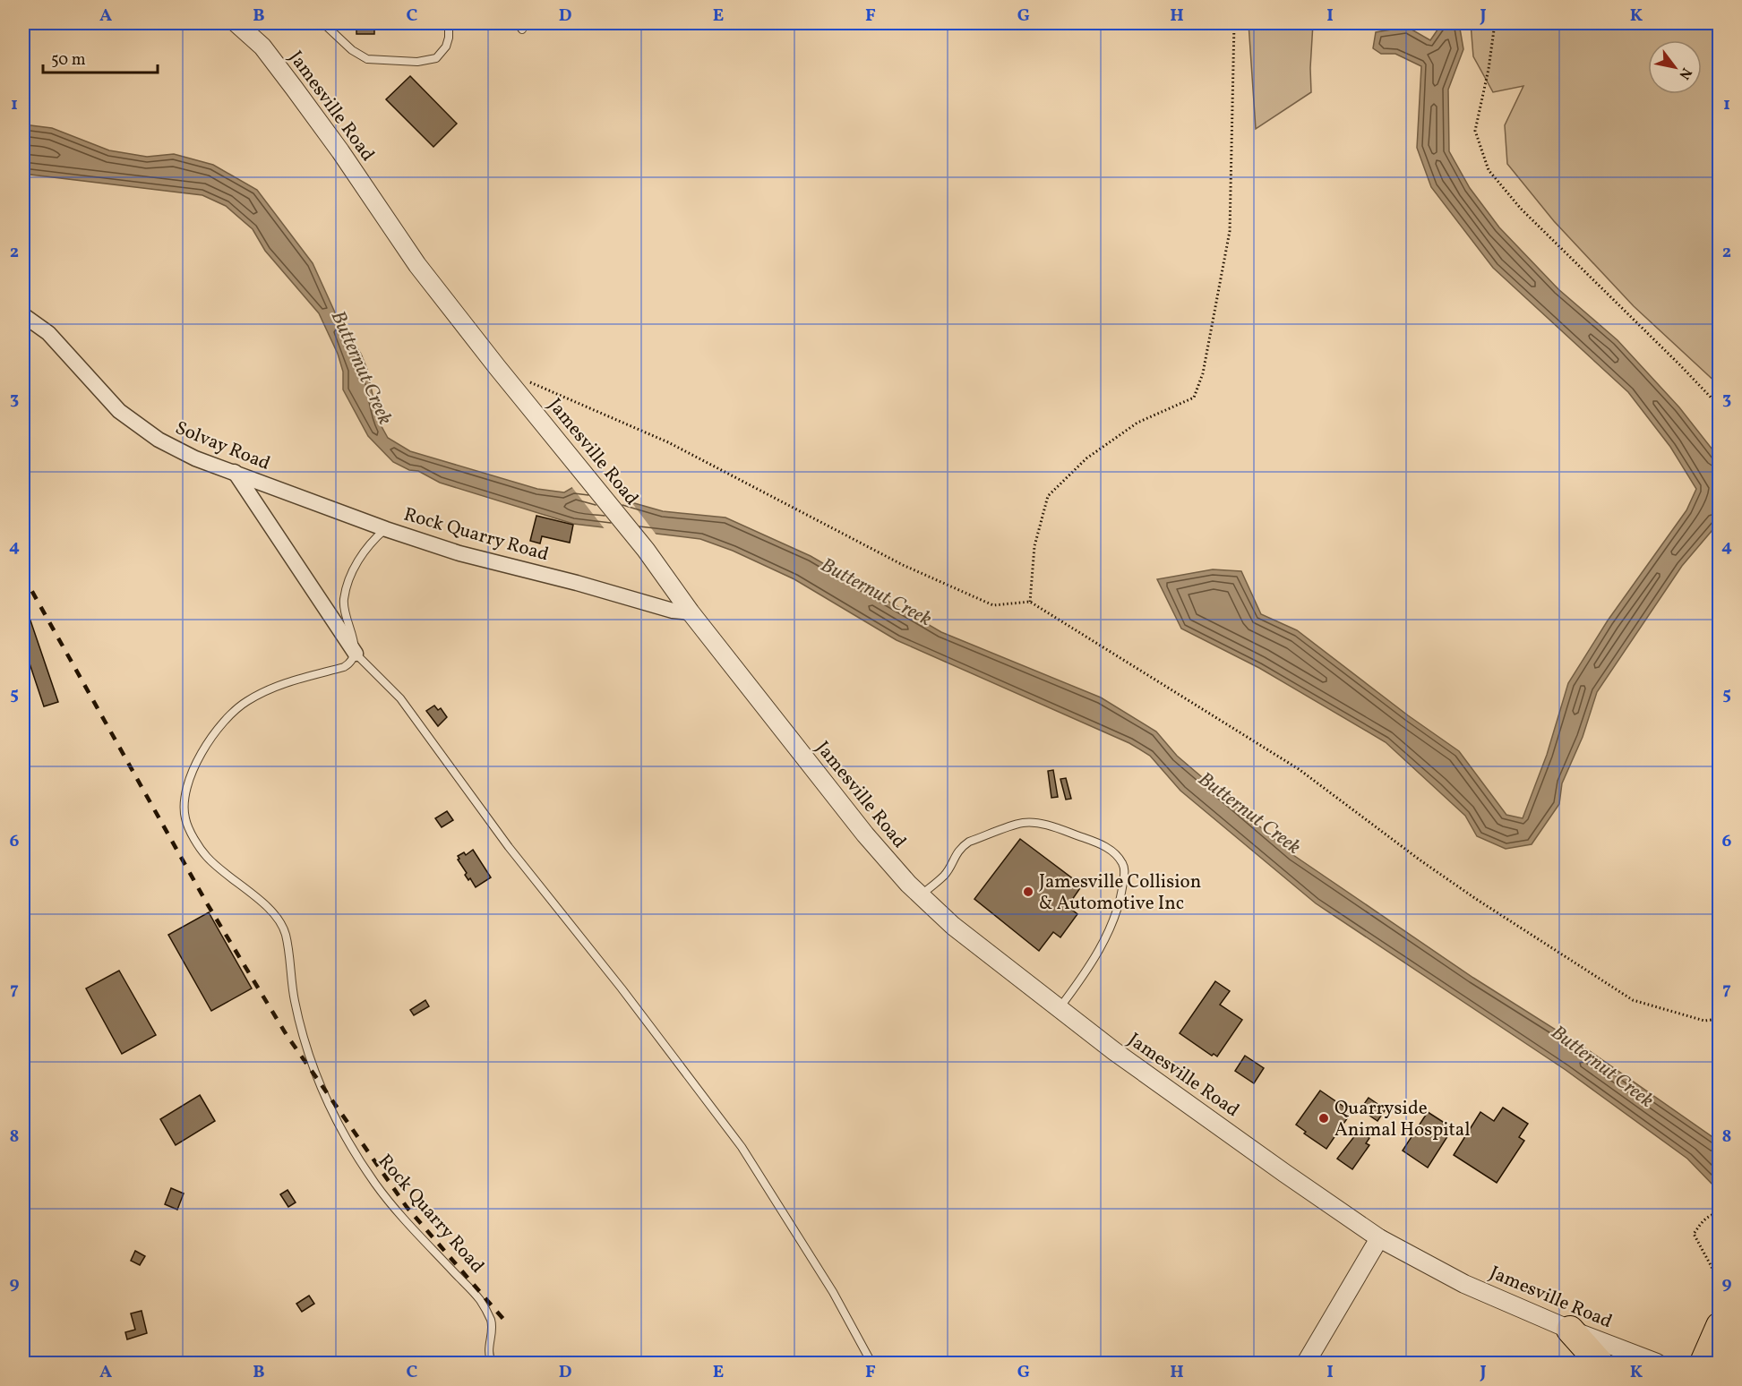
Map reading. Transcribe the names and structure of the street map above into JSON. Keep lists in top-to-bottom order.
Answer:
{
  "streets": {
    "street": ["Jamesville Road", "Solvay Road", "Rock Quarry Road"]
  },
  "crossings": [
    ["Jamesville Road", "Rock Quarry Road"],
    ["Solvay Road", "Rock Quarry Road"]
  ],
  "water": ["Butternut Creek"],
  "places": ["Jamesville Collision & Automotive Inc", "Quarryside Animal Hospital"],
  "scale_bar": "50 m",
  "north": "bottom right",
  "grid": {
    "columns": [
      "A",
      "B",
      "C",
      "D",
      "E",
      "F",
      "G",
      "H",
      "I",
      "J",
      "K"
    ],
    "rows": [
      "1",
      "2",
      "3",
      "4",
      "5",
      "6",
      "7",
      "8",
      "9"
    ]
  }
}
